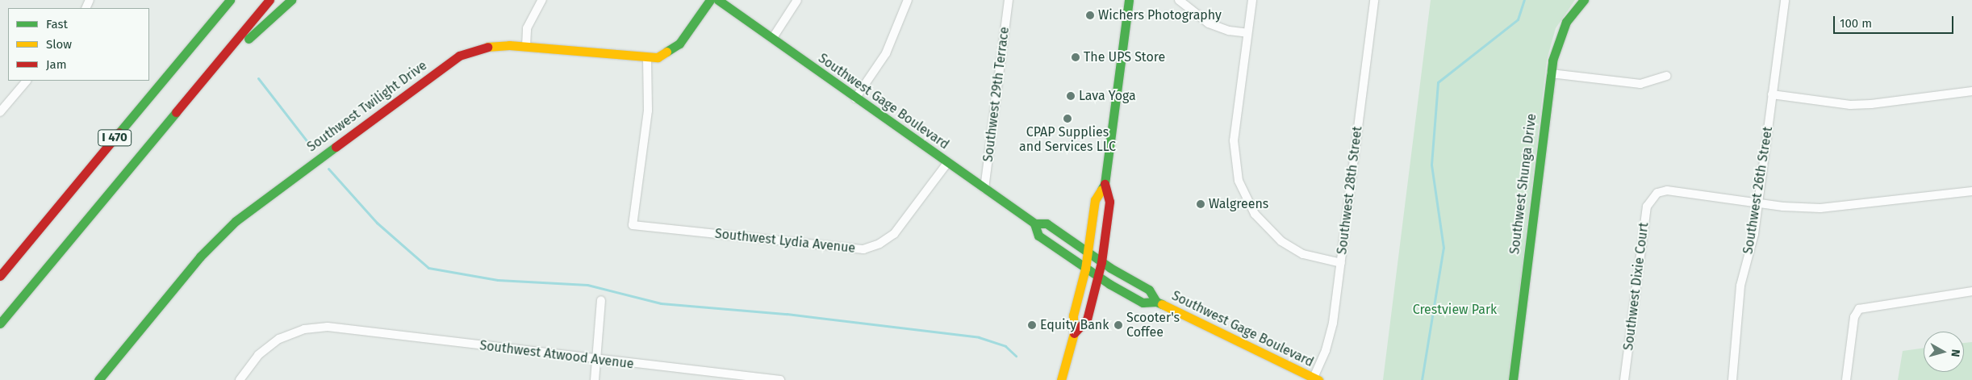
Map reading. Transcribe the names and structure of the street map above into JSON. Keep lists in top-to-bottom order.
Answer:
{
  "streets": {
    "main road": [
      "Southwest Gage Boulevard",
      "Southwest Twilight Drive",
      "I 470",
      "Southwest Shunga Drive"
    ],
    "street": [
      "Southwest 29th Terrace",
      "Southwest 28th Street",
      "Southwest 26th Street",
      "Southwest Lydia Avenue",
      "Southwest Dixie Court",
      "Southwest Atwood Avenue"
    ]
  },
  "crossings": [
    ["Southwest 29th Terrace", "Southwest Gage Boulevard"],
    ["Southwest Gage Boulevard", "Southwest 28th Street"],
    ["Southwest Gage Boulevard", "Southwest Lydia Avenue"],
    ["Southwest Twilight Drive", "Southwest Lydia Avenue"],
    ["Southwest 26th Street", "Southwest Dixie Court"]
  ],
  "parks": ["Crestview Park"],
  "places": [
    "Wichers Photography",
    "The UPS Store",
    "Lava Yoga",
    "CPAP Supplies and Services LLC",
    "Walgreens",
    "Equity Bank",
    "Scooter's Coffee"
  ],
  "legend": ["Fast", "Slow", "Jam"],
  "scale_bar": "100 m",
  "north": "right"
}
